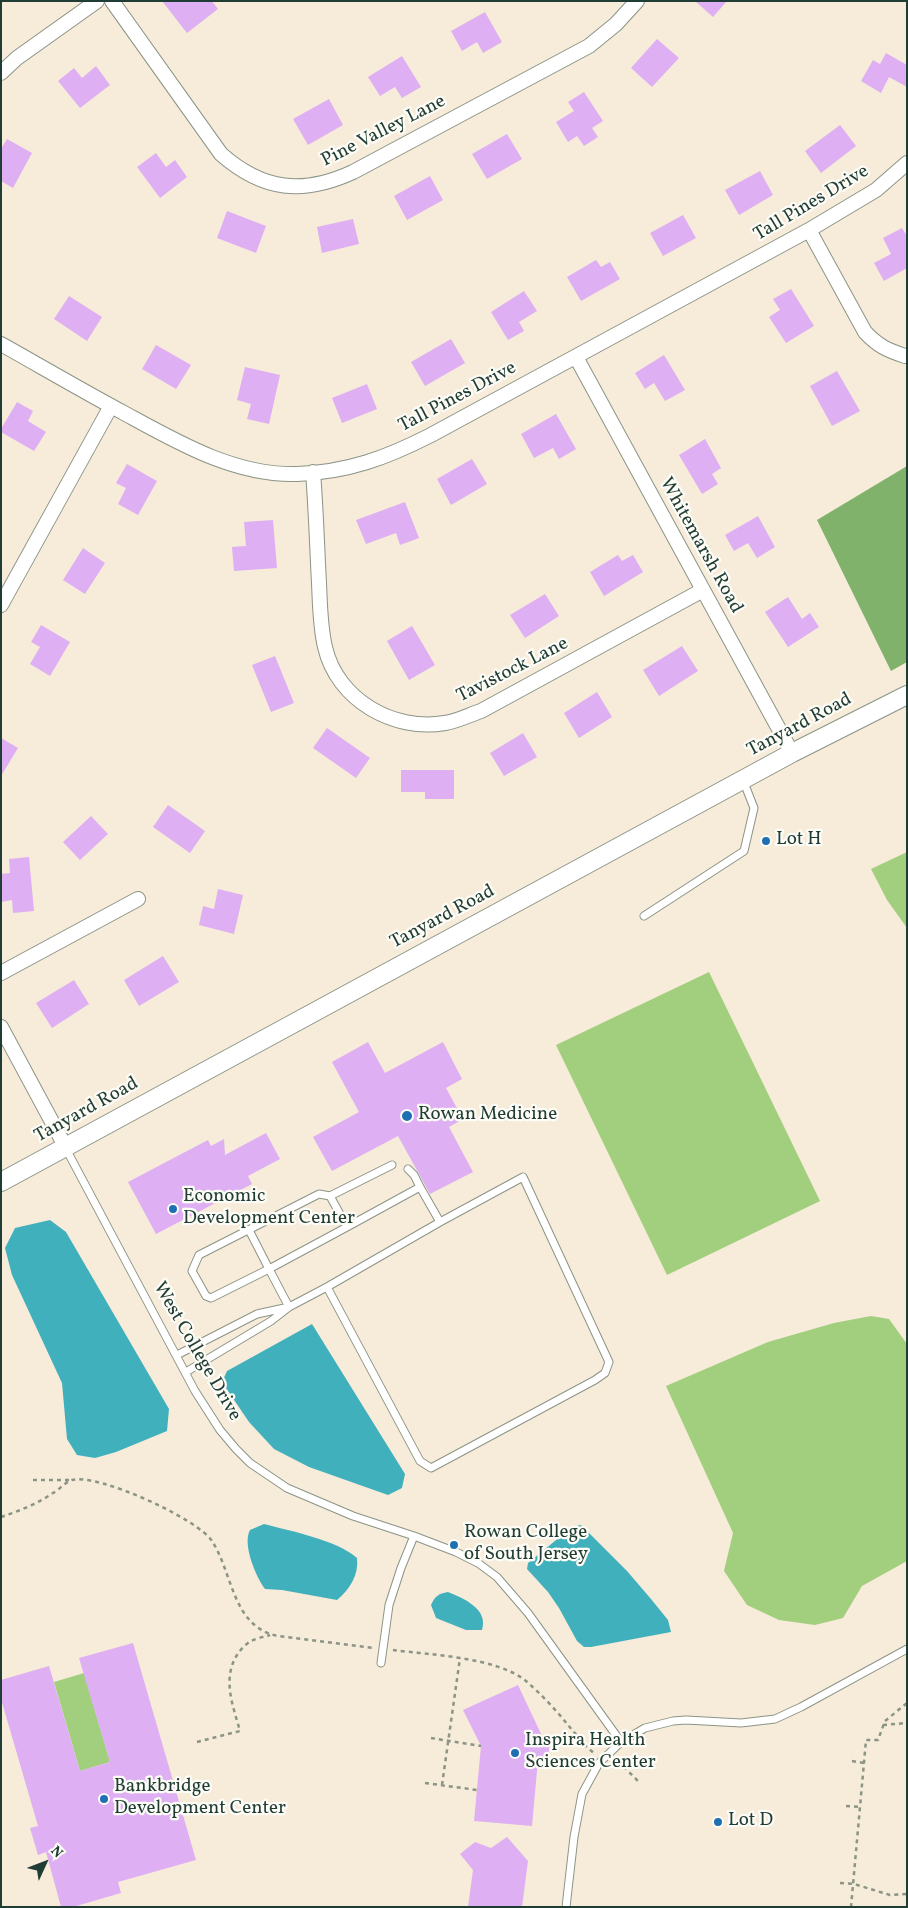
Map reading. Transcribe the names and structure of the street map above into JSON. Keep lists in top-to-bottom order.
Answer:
{
  "streets": {
    "street": [
      "Pine Valley Lane",
      "Tall Pines Drive",
      "Whitemarsh Road",
      "Tavistock Lane",
      "Tanyard Road"
    ],
    "lane": ["West College Drive"]
  },
  "crossings": [
    ["Tall Pines Drive", "Whitemarsh Road"],
    ["Tall Pines Drive", "Tavistock Lane"],
    ["Whitemarsh Road", "Tavistock Lane"],
    ["Whitemarsh Road", "Tanyard Road"],
    ["Tanyard Road", "West College Drive"]
  ],
  "places": [
    "Lot H",
    "Rowan Medicine",
    "Economic Development Center",
    "Rowan College of South Jersey",
    "Inspira Health Sciences Center",
    "Bankbridge Development Center",
    "Lot D"
  ],
  "north": "top right"
}
